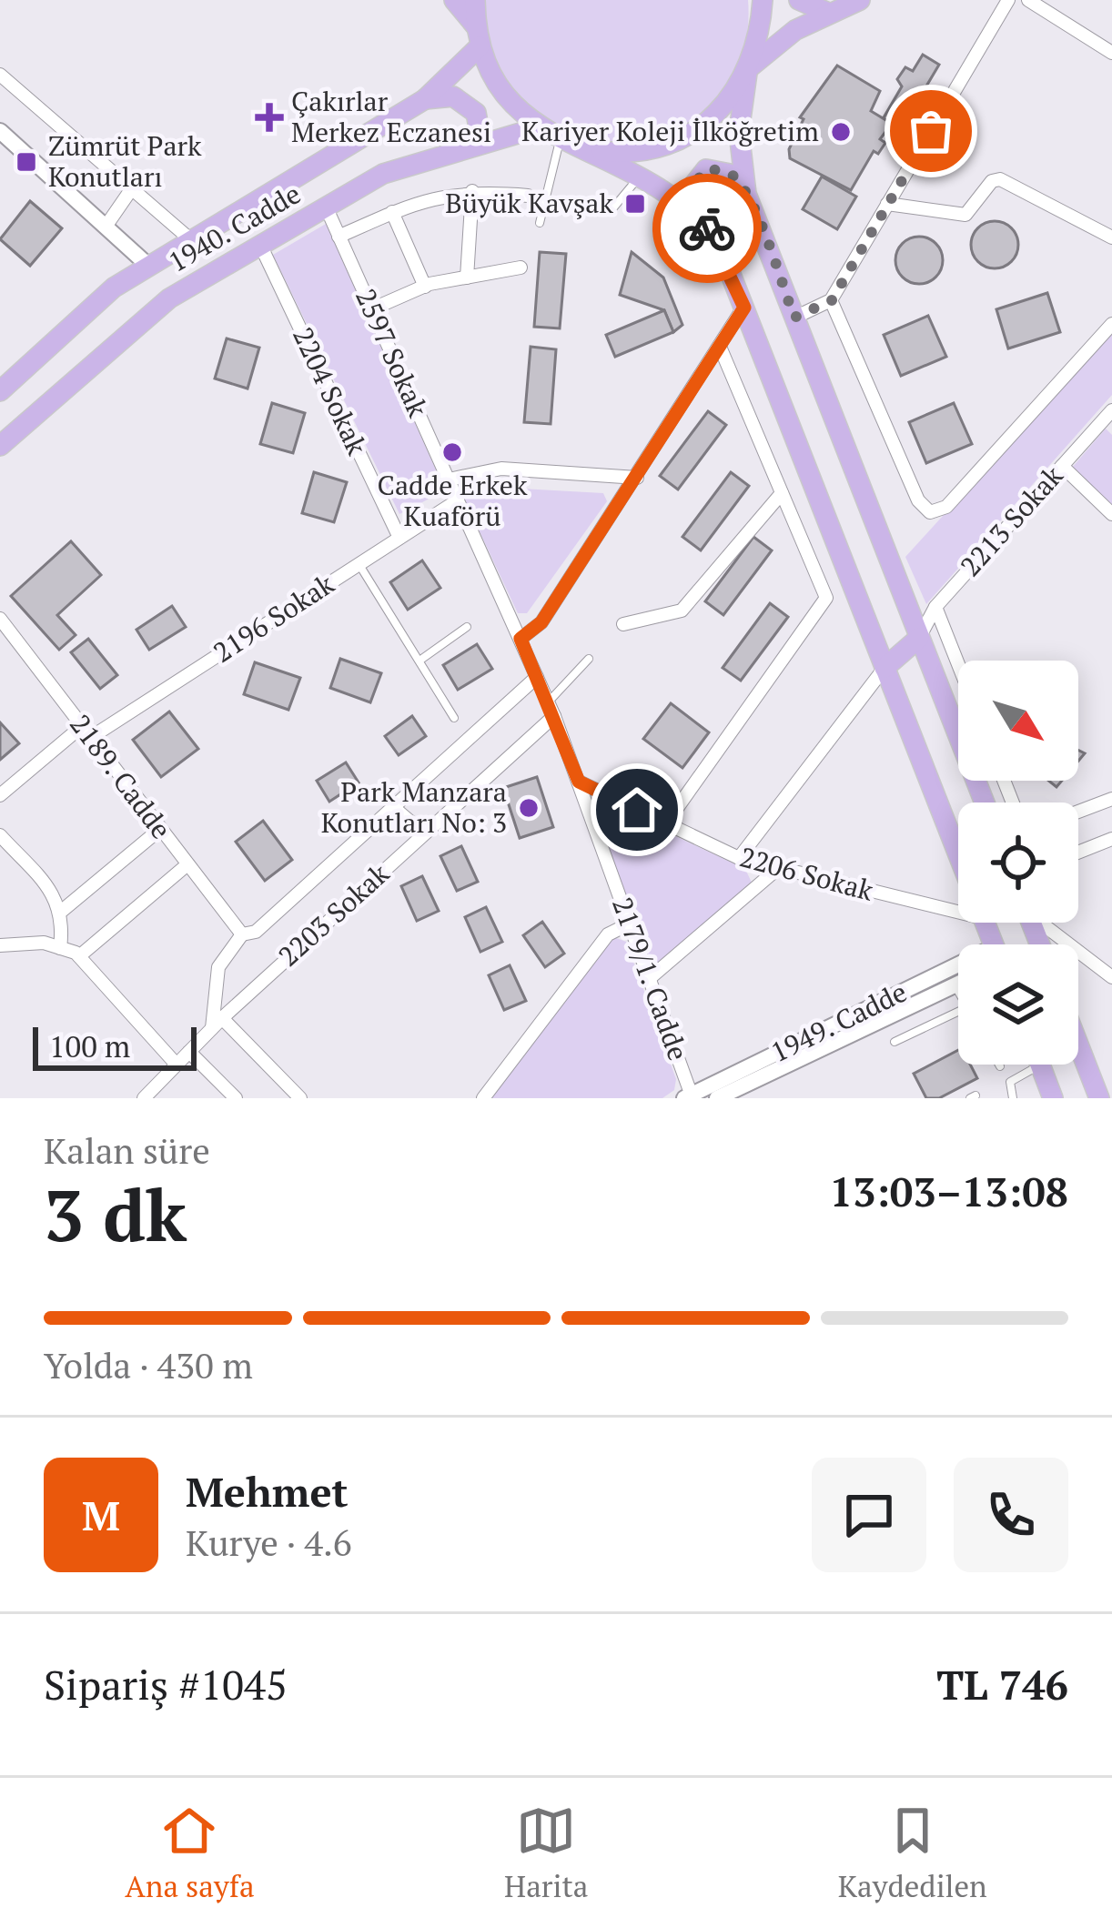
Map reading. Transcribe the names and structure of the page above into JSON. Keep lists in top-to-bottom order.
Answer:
{
  "streets": {
    "main road": ["1940. Cadde"],
    "street": [
      "2597 Sokak",
      "2204 Sokak",
      "2213 Sokak",
      "2196 Sokak",
      "2189. Cadde",
      "2206 Sokak",
      "2203 Sokak",
      "2179/1. Cadde",
      "1949. Cadde"
    ]
  },
  "crossings": [
    ["1940. Cadde", "2597 Sokak"],
    ["1940. Cadde", "2204 Sokak"],
    ["2597 Sokak", "2196 Sokak"],
    ["2597 Sokak", "2179/1. Cadde"],
    ["2204 Sokak", "2196 Sokak"],
    ["2196 Sokak", "2189. Cadde"],
    ["2196 Sokak", "2179/1. Cadde"],
    ["2189. Cadde", "2203 Sokak"],
    ["2206 Sokak", "2179/1. Cadde"],
    ["2203 Sokak", "2179/1. Cadde"],
    ["2179/1. Cadde", "1949. Cadde"]
  ],
  "places": {
    "health": ["Çakırlar Merkez Eczanesi"],
    "other": ["Kariyer Koleji İlköğretim", "Cadde Erkek Kuaförü", "Park Manzara Konutları No: 3"],
    "transit": ["Zümrüt Park Konutları", "Büyük Kavşak"]
  },
  "scale_bar": "100 m",
  "north": "bottom right",
  "page": {
    "scale": "100 m",
    "heading": ["3 dk", "Kalan süre", "13:03–13:08"],
    "panel": [
      "Mehmet",
      "Kurye · 4.6",
      "Sipariş #1045",
      "TL 746"
    ],
    "bar": "Yolda · 430 m",
    "round": "M",
    "tabs": ["Ana sayfa", "Harita", "Kaydedilen"]
  }
}
